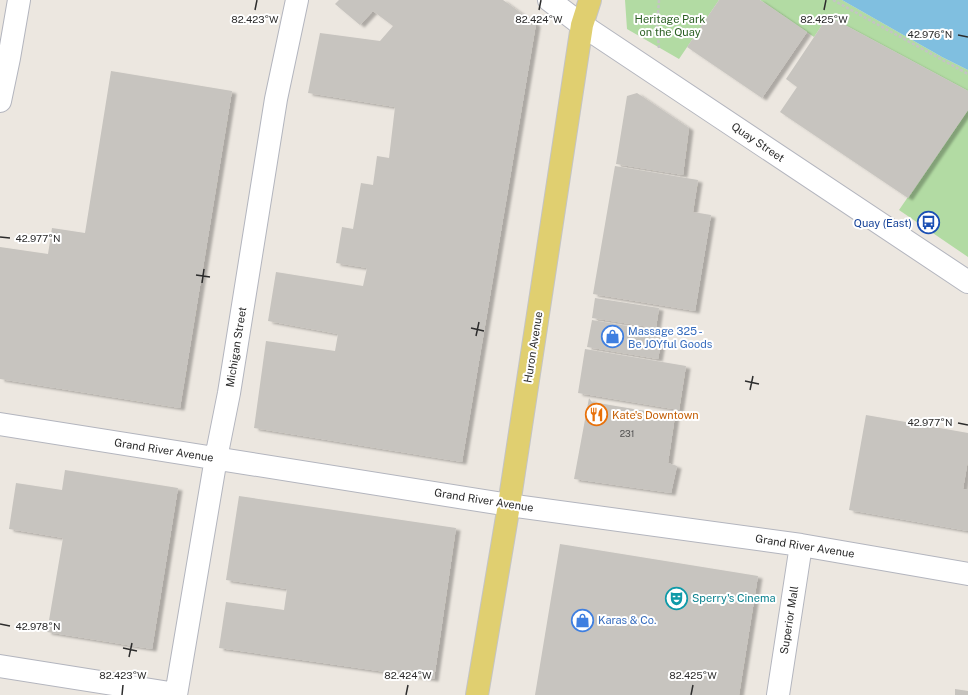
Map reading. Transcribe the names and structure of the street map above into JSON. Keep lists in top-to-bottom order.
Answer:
{
  "streets": {
    "main road": ["Huron Avenue"],
    "street": [
      "Quay Street",
      "Michigan Street",
      "Grand River Avenue",
      "Superior Mall"
    ]
  },
  "crossings": [
    ["Quay Street", "Huron Avenue"],
    ["Michigan Street", "Grand River Avenue"],
    ["Huron Avenue", "Grand River Avenue"],
    ["Grand River Avenue", "Superior Mall"]
  ],
  "parks": ["Heritage Park on the Quay"],
  "places": {
    "bus stop": ["Quay (East)"],
    "shop": ["Massage 325 - Be JOYful Goods", "Karas & Co."],
    "restaurant": ["Kate's Downtown"],
    "theatre": ["Sperry's Cinema"]
  },
  "house_numbers": ["231"],
  "coordinates": [
    "82.423°W",
    "82.424°W",
    "82.425°W",
    "42.976°N",
    "42.977°N",
    "42.978°N"
  ]
}
